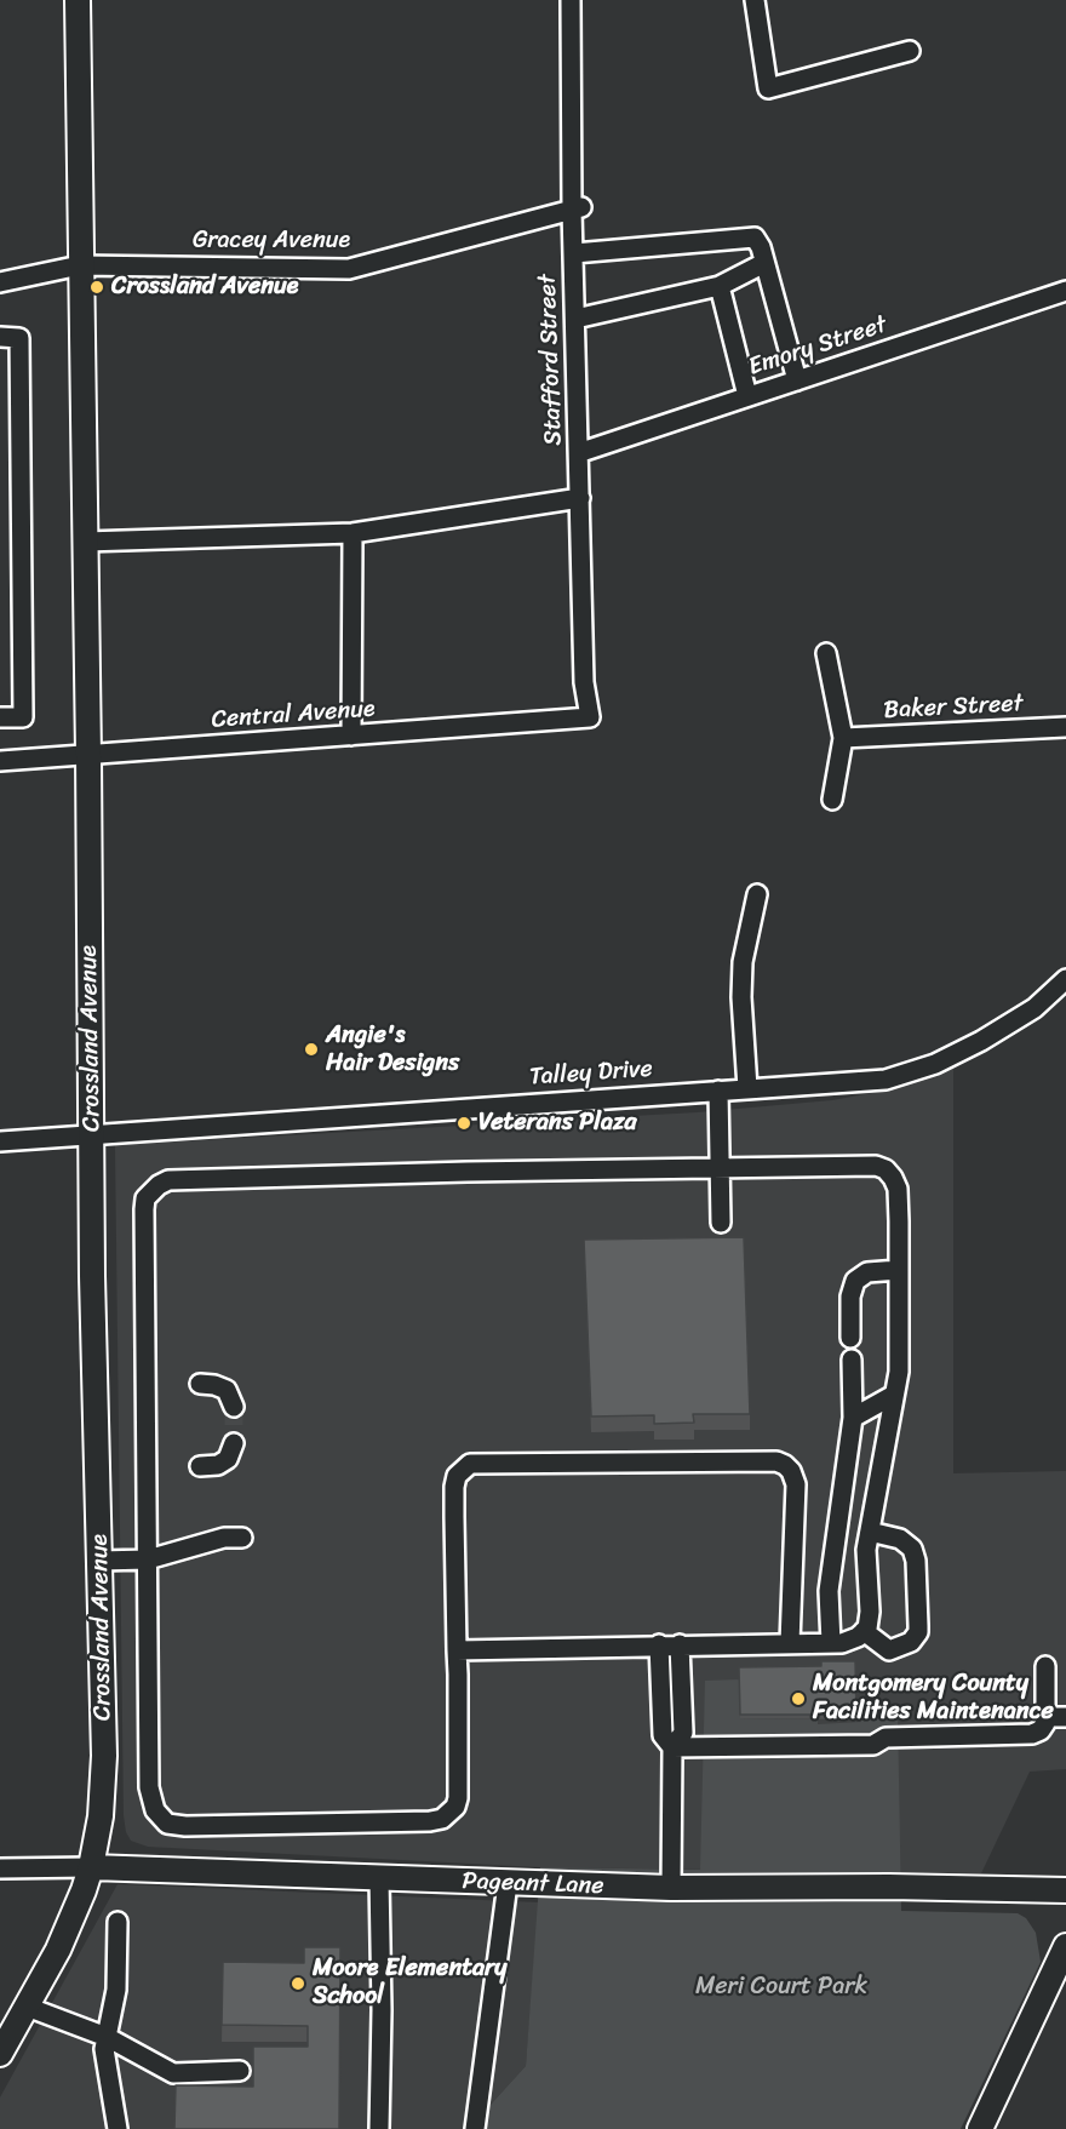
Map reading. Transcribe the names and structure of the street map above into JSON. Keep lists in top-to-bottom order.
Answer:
{
  "streets": {
    "main road": ["Crossland Avenue", "Pageant Lane"],
    "street": [
      "Gracey Avenue",
      "Emory Street",
      "Stafford Street",
      "Baker Street",
      "Central Avenue",
      "Talley Drive"
    ]
  },
  "crossings": [
    ["Gracey Avenue", "Stafford Street"],
    ["Gracey Avenue", "Crossland Avenue"],
    ["Stafford Street", "Central Avenue"],
    ["Central Avenue", "Crossland Avenue"],
    ["Crossland Avenue", "Talley Drive"],
    ["Crossland Avenue", "Pageant Lane"]
  ],
  "parks": ["Meri Court Park"],
  "places": [
    "Crossland Avenue",
    "Angie's Hair Designs",
    "Veterans Plaza",
    "Montgomery County Facilities Maintenance",
    "Moore Elementary School"
  ]
}
